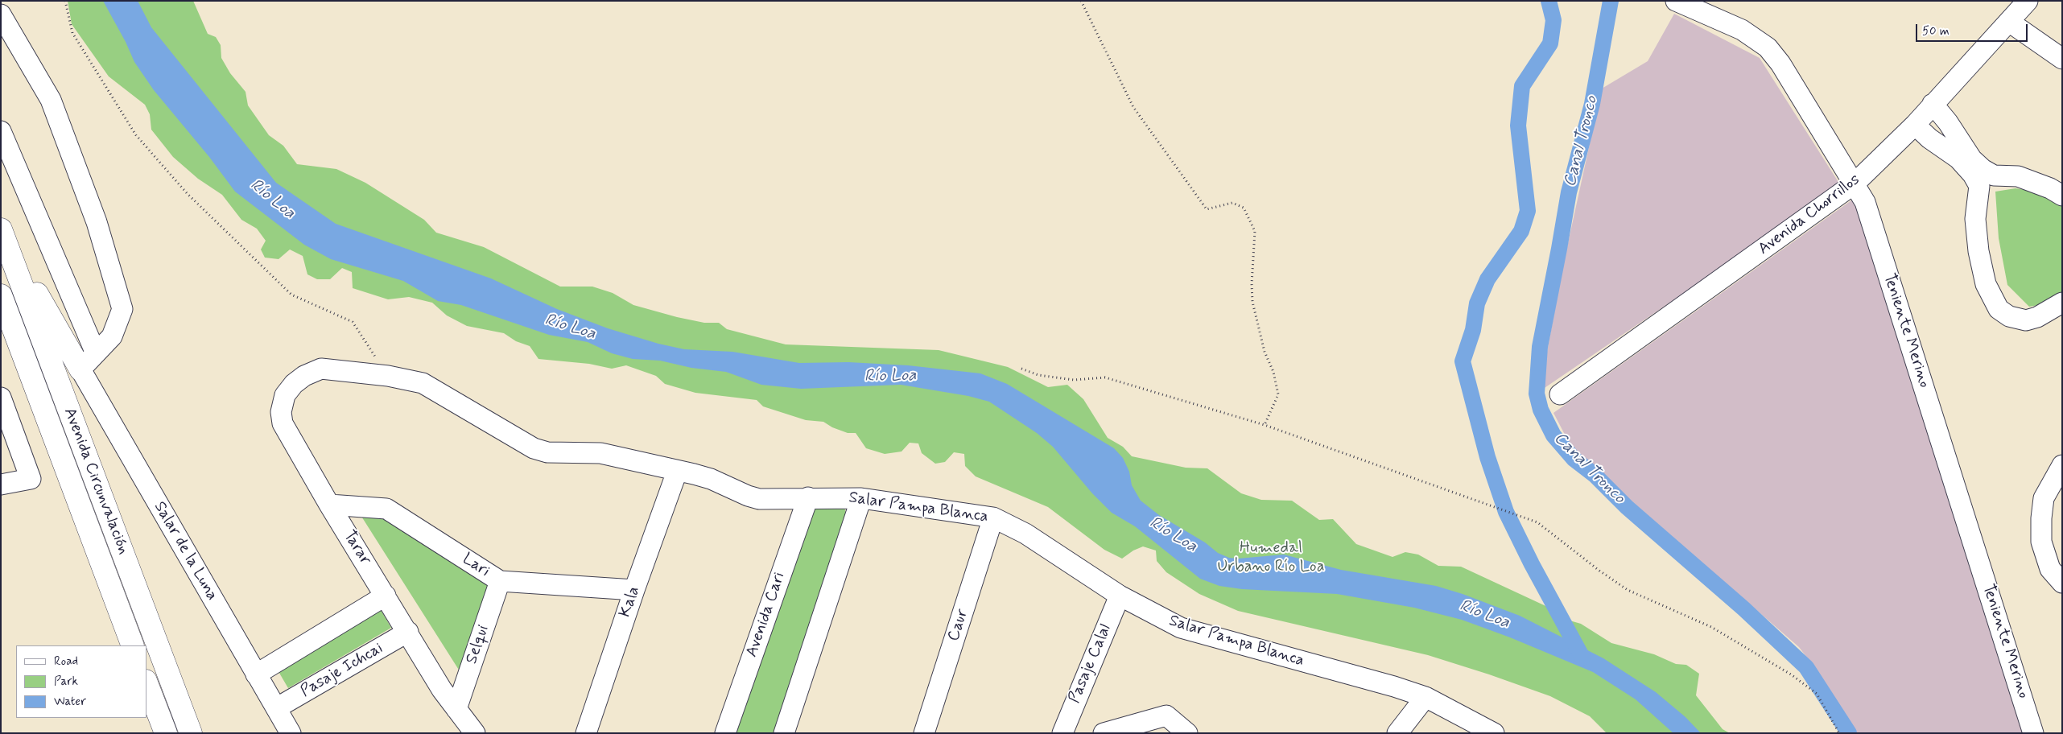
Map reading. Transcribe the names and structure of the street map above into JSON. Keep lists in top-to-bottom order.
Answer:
{
  "streets": {
    "highway": ["Avenida Circunvalación"],
    "street": [
      "Avenida Chorrillos",
      "Teniente Merino",
      "Salar Pampa Blanca",
      "Tarar",
      "Salar de la Luna",
      "Lari",
      "Kala",
      "Avenida Cari",
      "Caur",
      "Selqui",
      "Pasaje Calal",
      "Pasaje Ichcai"
    ]
  },
  "crossings": [
    ["Avenida Chorrillos", "Teniente Merino"],
    ["Salar Pampa Blanca", "Tarar"],
    ["Salar Pampa Blanca", "Kala"],
    ["Salar Pampa Blanca", "Avenida Cari"],
    ["Salar Pampa Blanca", "Caur"],
    ["Salar Pampa Blanca", "Pasaje Calal"],
    ["Tarar", "Lari"],
    ["Tarar", "Selqui"],
    ["Tarar", "Pasaje Ichcai"],
    ["Salar de la Luna", "Pasaje Ichcai"],
    ["Lari", "Kala"],
    ["Lari", "Selqui"]
  ],
  "water": ["Canal Tronco", "Río Loa"],
  "parks": ["Humedal Urbano Río Loa"],
  "legend": ["Road", "Park", "Water"],
  "scale_bar": "50 m"
}
